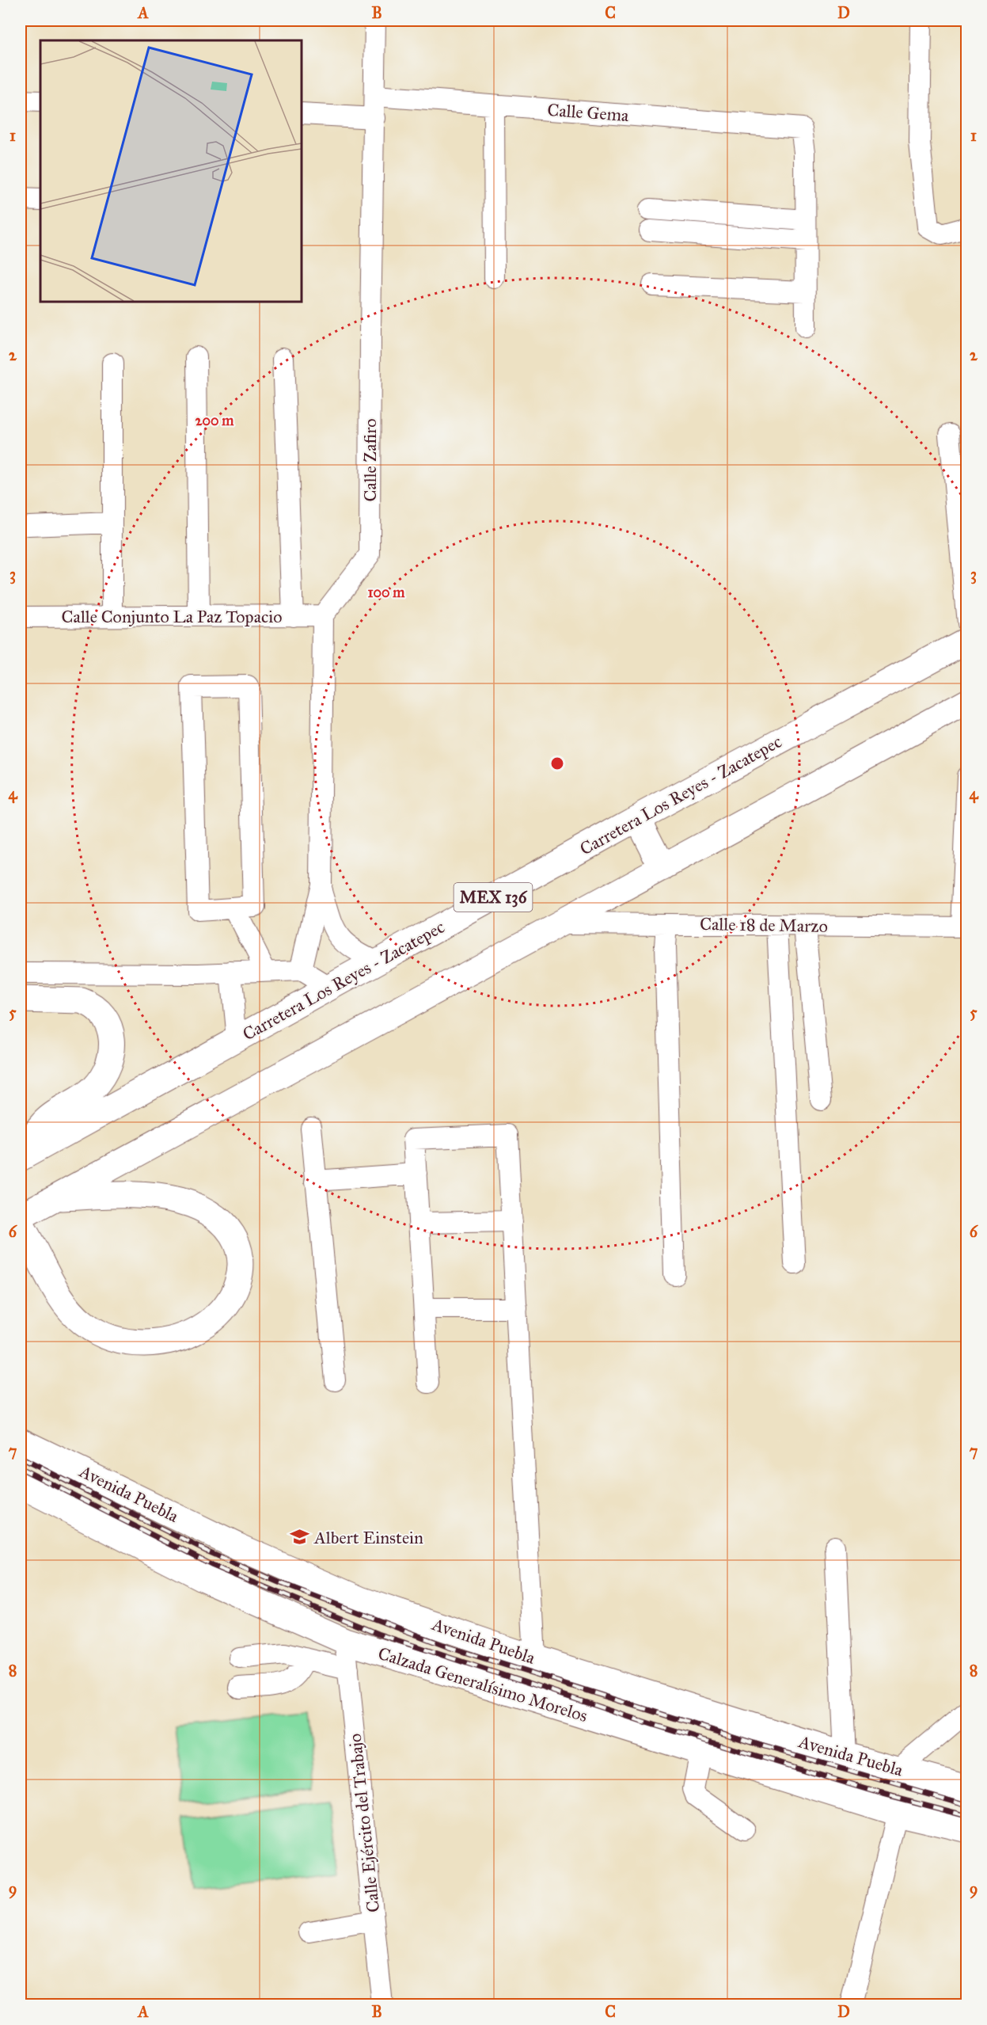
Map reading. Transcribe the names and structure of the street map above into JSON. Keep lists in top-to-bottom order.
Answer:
{
  "streets": {
    "main road": [
      "Carretera Los Reyes - Zacatepec",
      "MEX 136",
      "Avenida Puebla",
      "Calzada Generalísimo Morelos"
    ],
    "street": [
      "Calle Gema",
      "Calle Zafiro",
      "Calle Conjunto La Paz Topacio",
      "Calle 18 de Marzo",
      "Calle Ejército del Trabajo"
    ]
  },
  "crossings": [
    ["Calle Gema", "Calle Zafiro"],
    ["Calle Zafiro", "Calle Conjunto La Paz Topacio"],
    ["MEX 136", "Calle 18 de Marzo"],
    ["Calzada Generalísimo Morelos", "Calle Ejército del Trabajo"]
  ],
  "places": {
    "school or university": ["Albert Einstein"]
  },
  "grid": {
    "columns": [
      "A",
      "B",
      "C",
      "D"
    ],
    "rows": [
      "1",
      "2",
      "3",
      "4",
      "5",
      "6",
      "7",
      "8",
      "9"
    ]
  },
  "rings": ["200 m", "100 m"]
}
